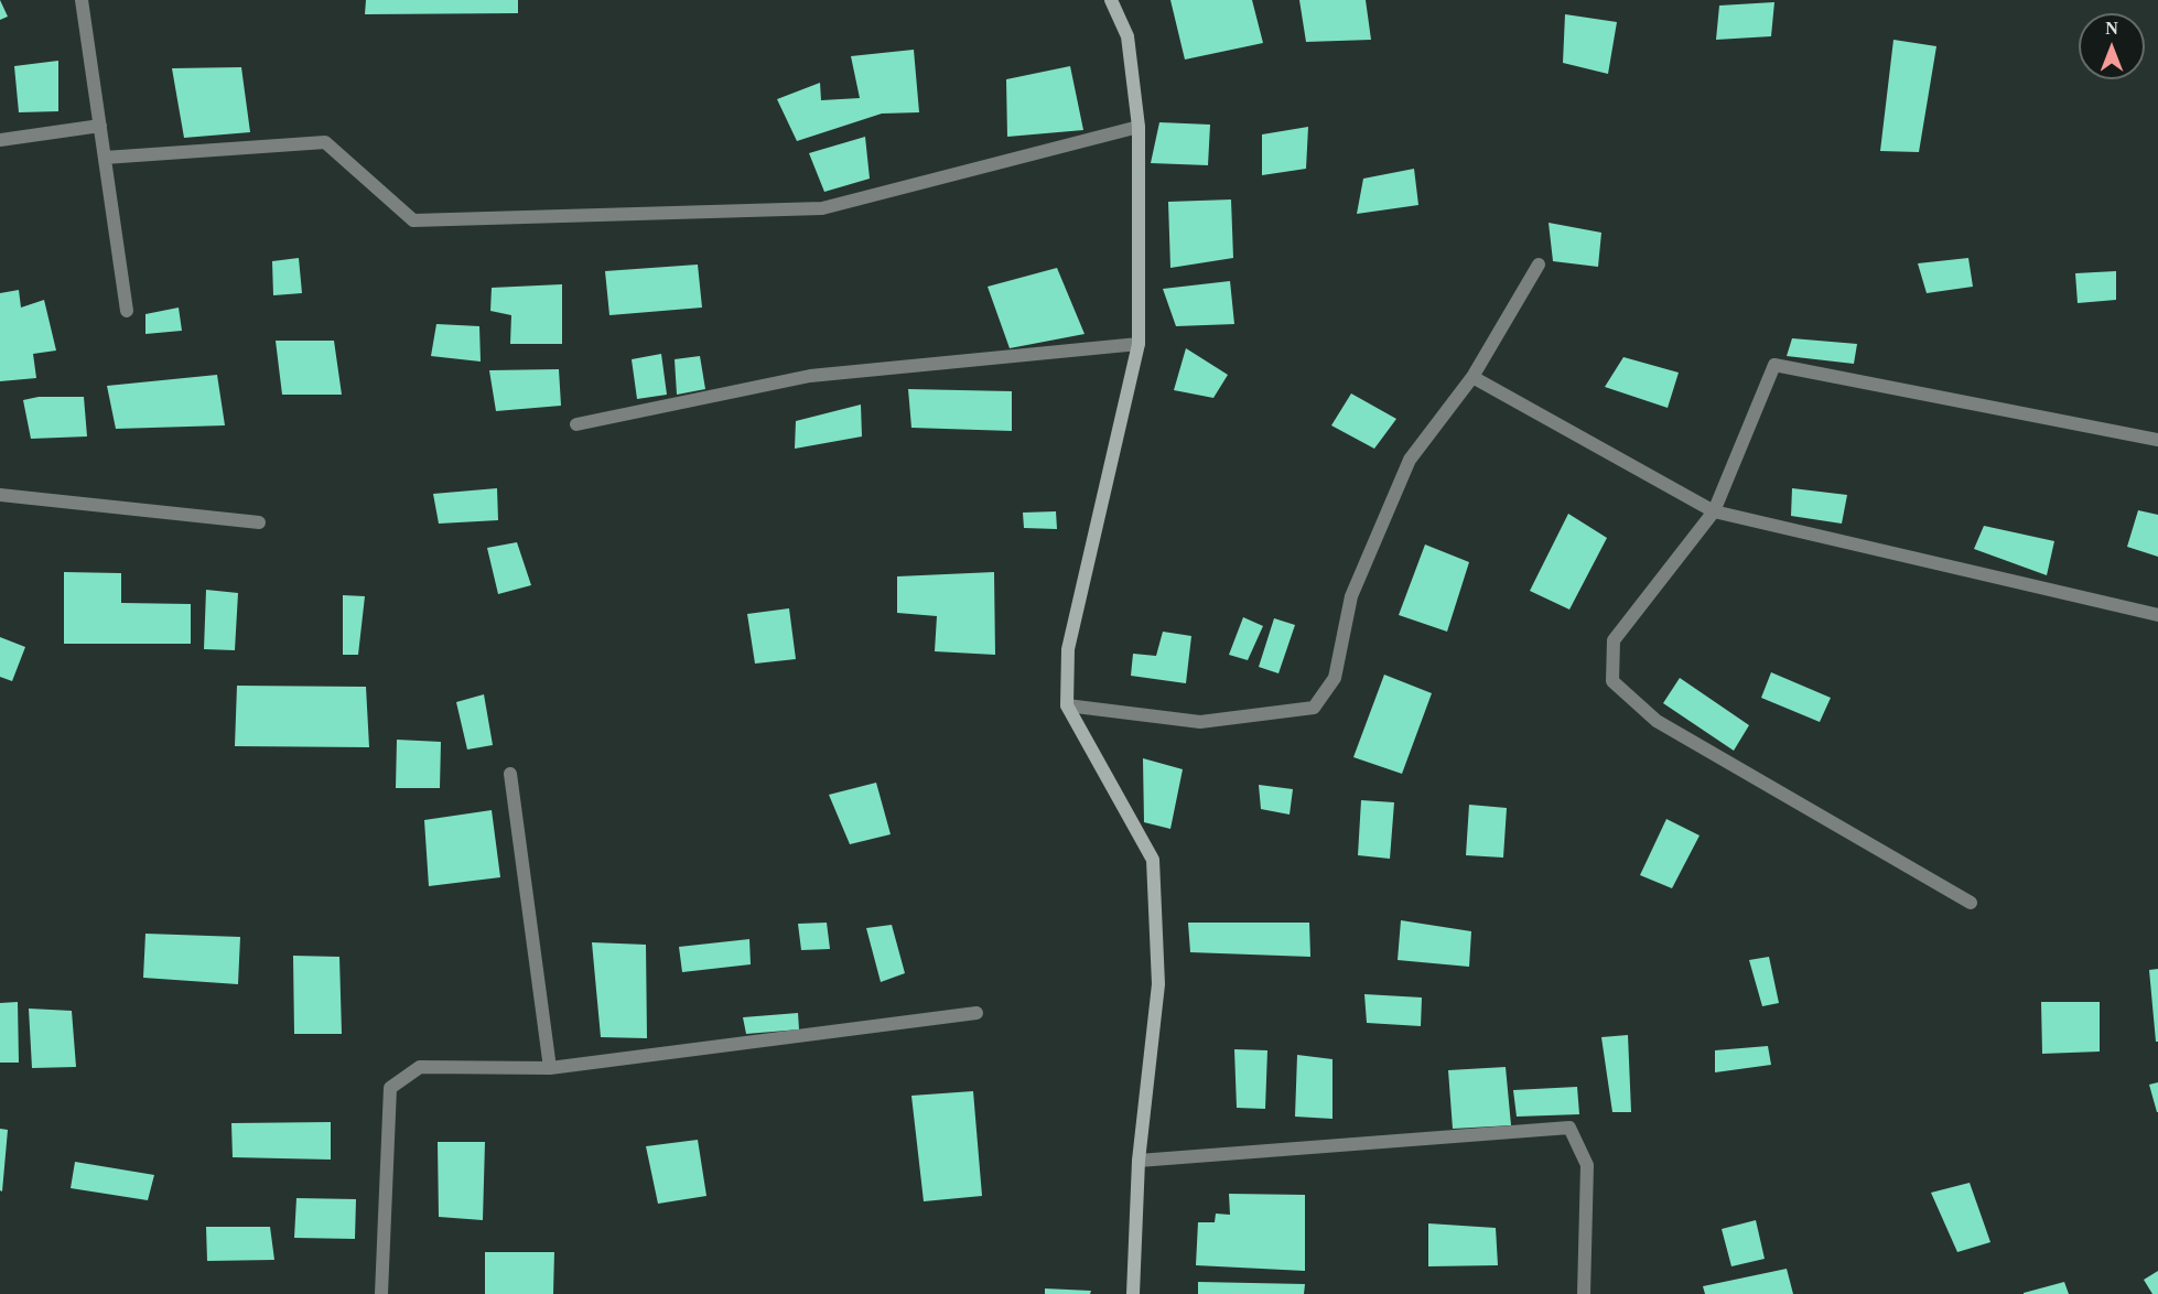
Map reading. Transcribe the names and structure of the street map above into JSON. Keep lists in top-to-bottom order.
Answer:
{
  "north": "top"
}
